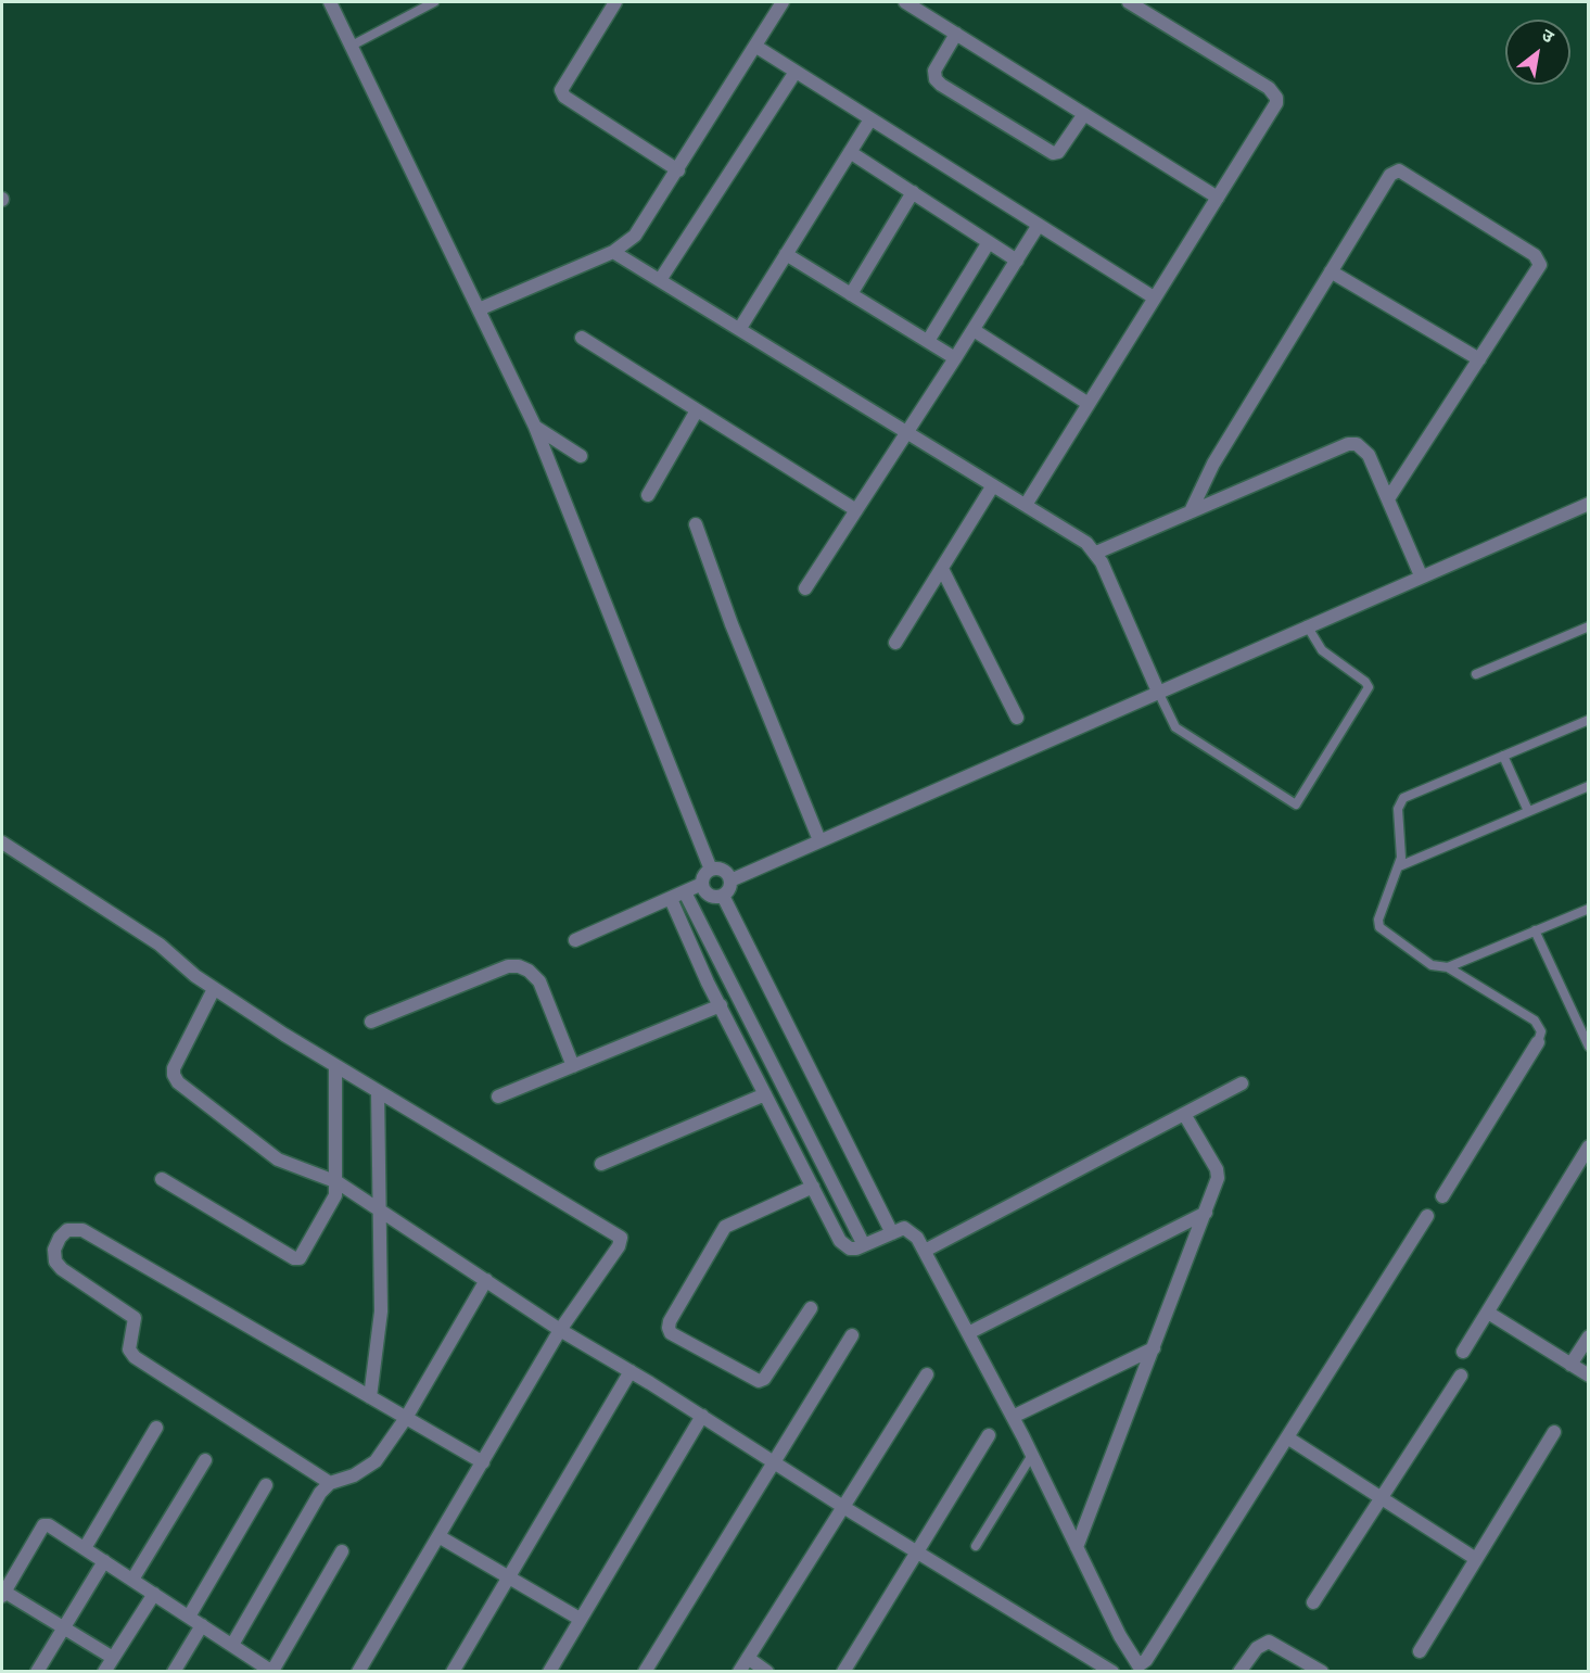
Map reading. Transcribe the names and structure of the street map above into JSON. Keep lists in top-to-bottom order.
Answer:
{
  "north": "top right"
}
